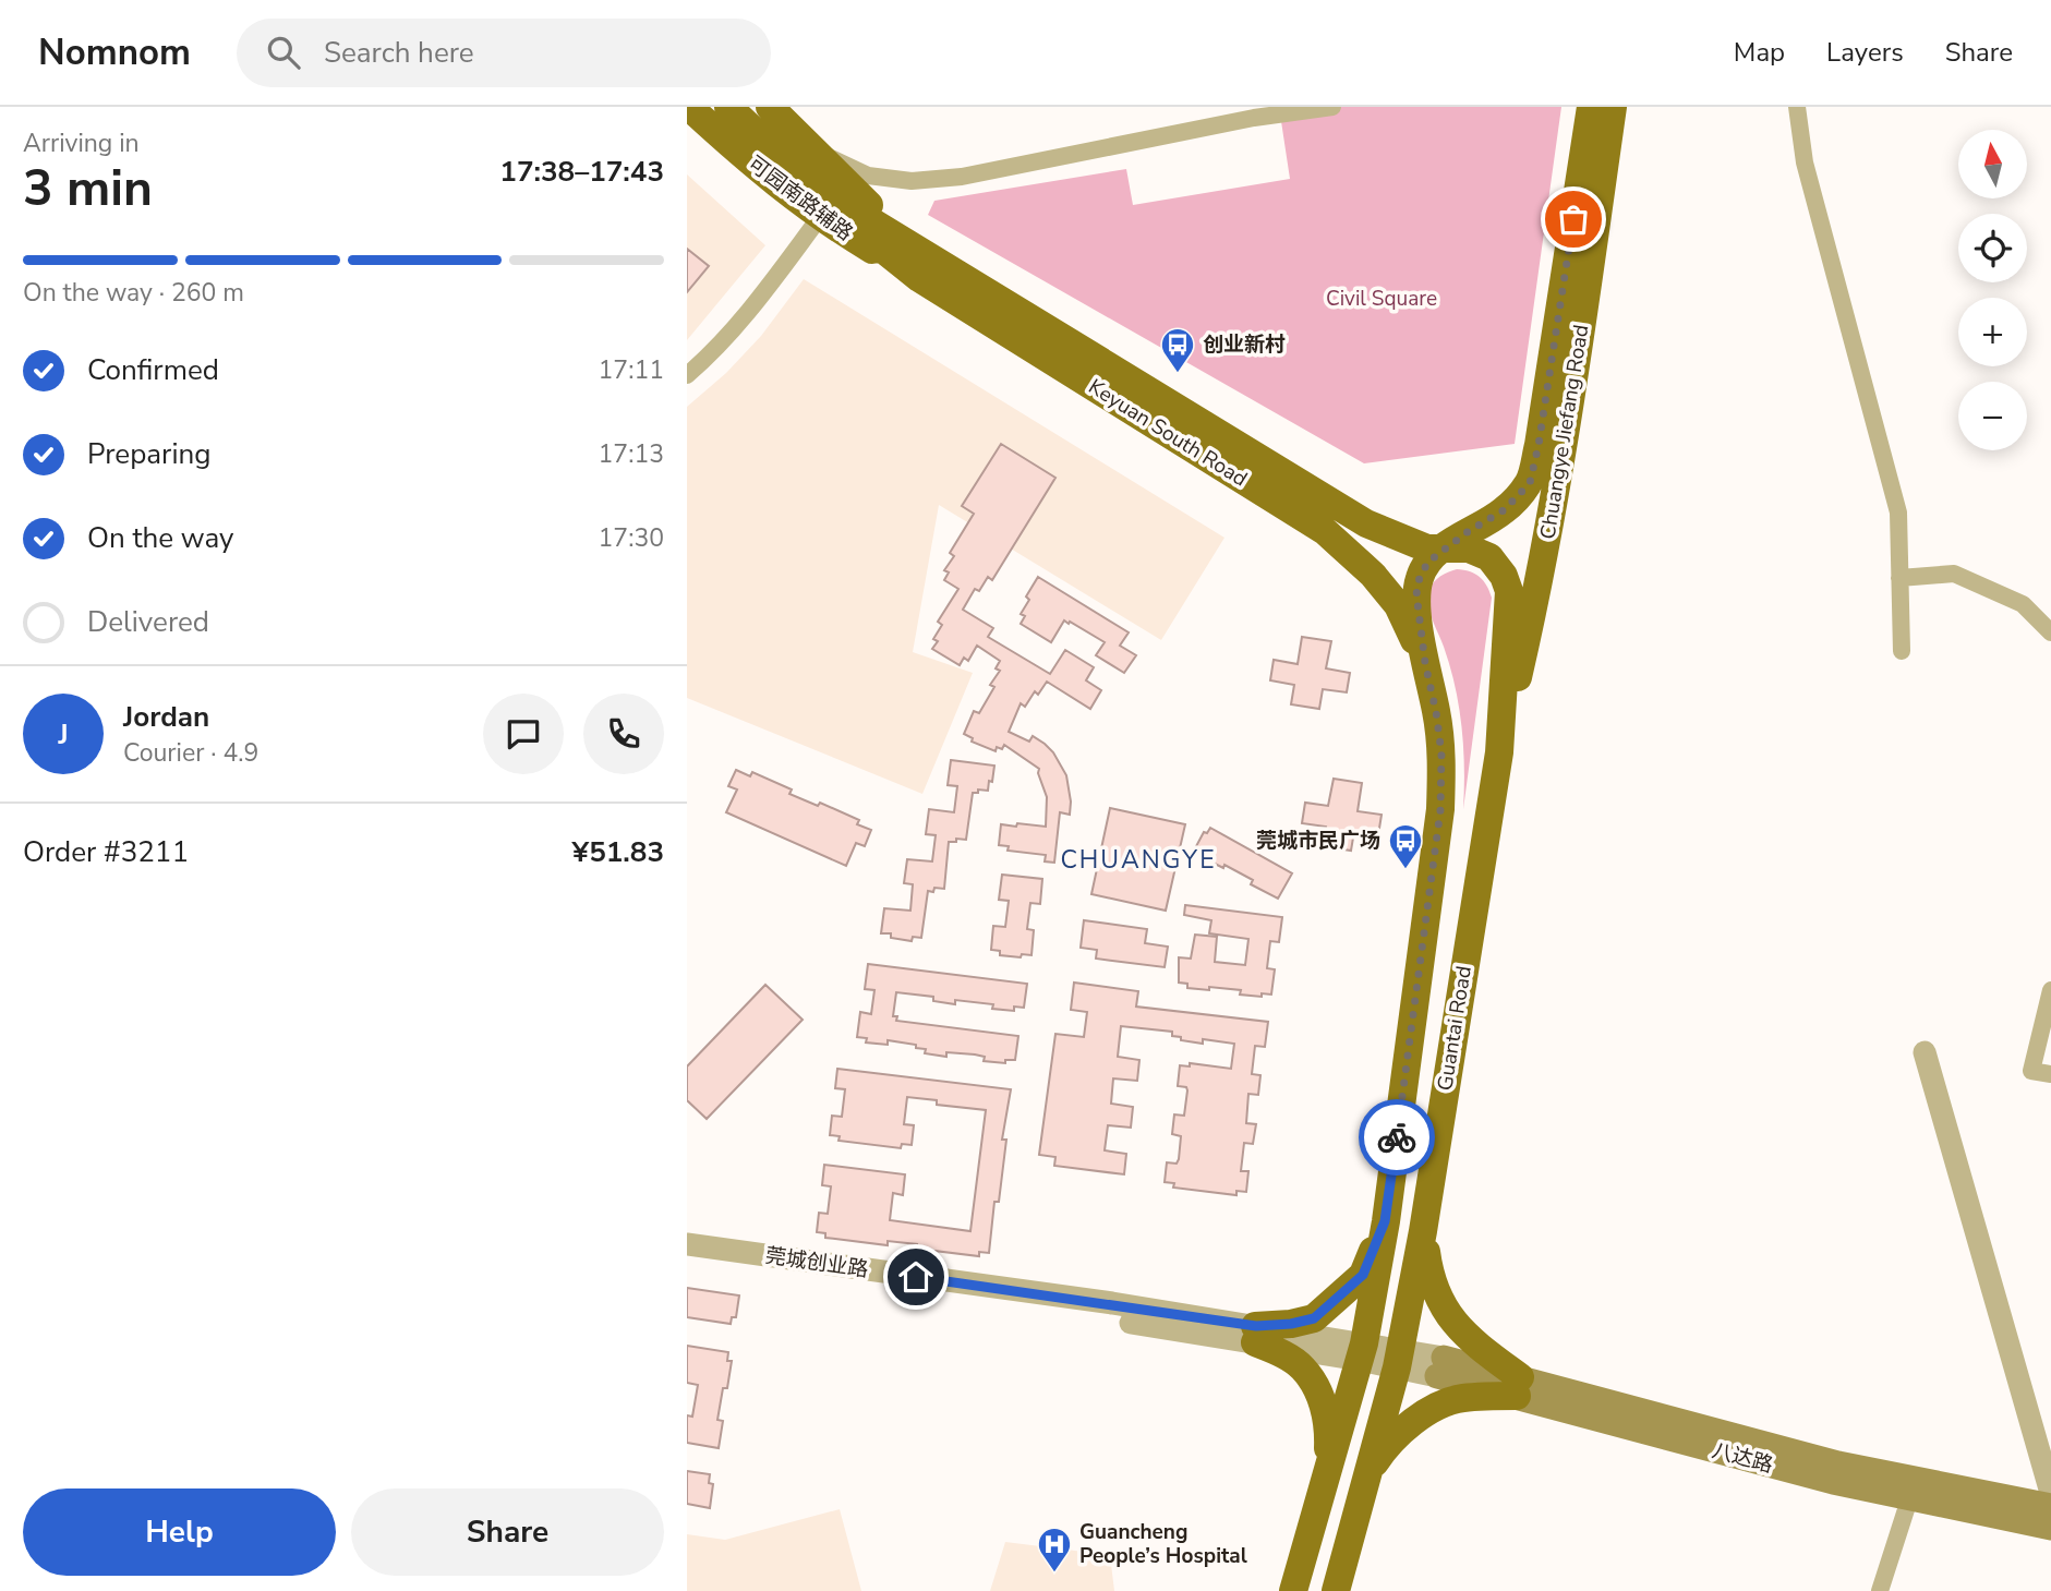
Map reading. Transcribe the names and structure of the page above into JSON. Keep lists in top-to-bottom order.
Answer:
{
  "streets": {
    "main road": [
      "可园南路辅路",
      "Chuangye Jiefang Road",
      "Keyuan South Road",
      "Guantai Road",
      "八达路"
    ],
    "street": ["莞城创业路"]
  },
  "crossings": [
    ["可园南路辅路", "Keyuan South Road"],
    ["Chuangye Jiefang Road", "Keyuan South Road"],
    ["Chuangye Jiefang Road", "Guantai Road"],
    ["Keyuan South Road", "Guantai Road"],
    ["Guantai Road", "莞城创业路"],
    ["莞城创业路", "八达路"]
  ],
  "districts": ["CHUANGYE"],
  "parks": ["Civil Square"],
  "places": {
    "bus stop": ["创业新村", "莞城市民广场"],
    "hospital": ["Guancheng People’s Hospital"]
  },
  "north": "top",
  "page": {
    "header": "Nomnom",
    "search": "Search here",
    "nav": ["Map", "Layers", "Share"],
    "heading": ["3 min", "Arriving in", "17:38–17:43"],
    "panel": [
      "Jordan",
      "Courier · 4.9",
      "Order #3211",
      "¥51.83"
    ],
    "map_buttons": ["+", "−"],
    "bar": "On the way · 260 m",
    "list": [
      ["Confirmed", "17:11"],
      ["Preparing", "17:13"],
      ["On the way", "17:30"],
      "Delivered"
    ],
    "round": "J",
    "buttons": ["Help", "Share"]
  }
}
